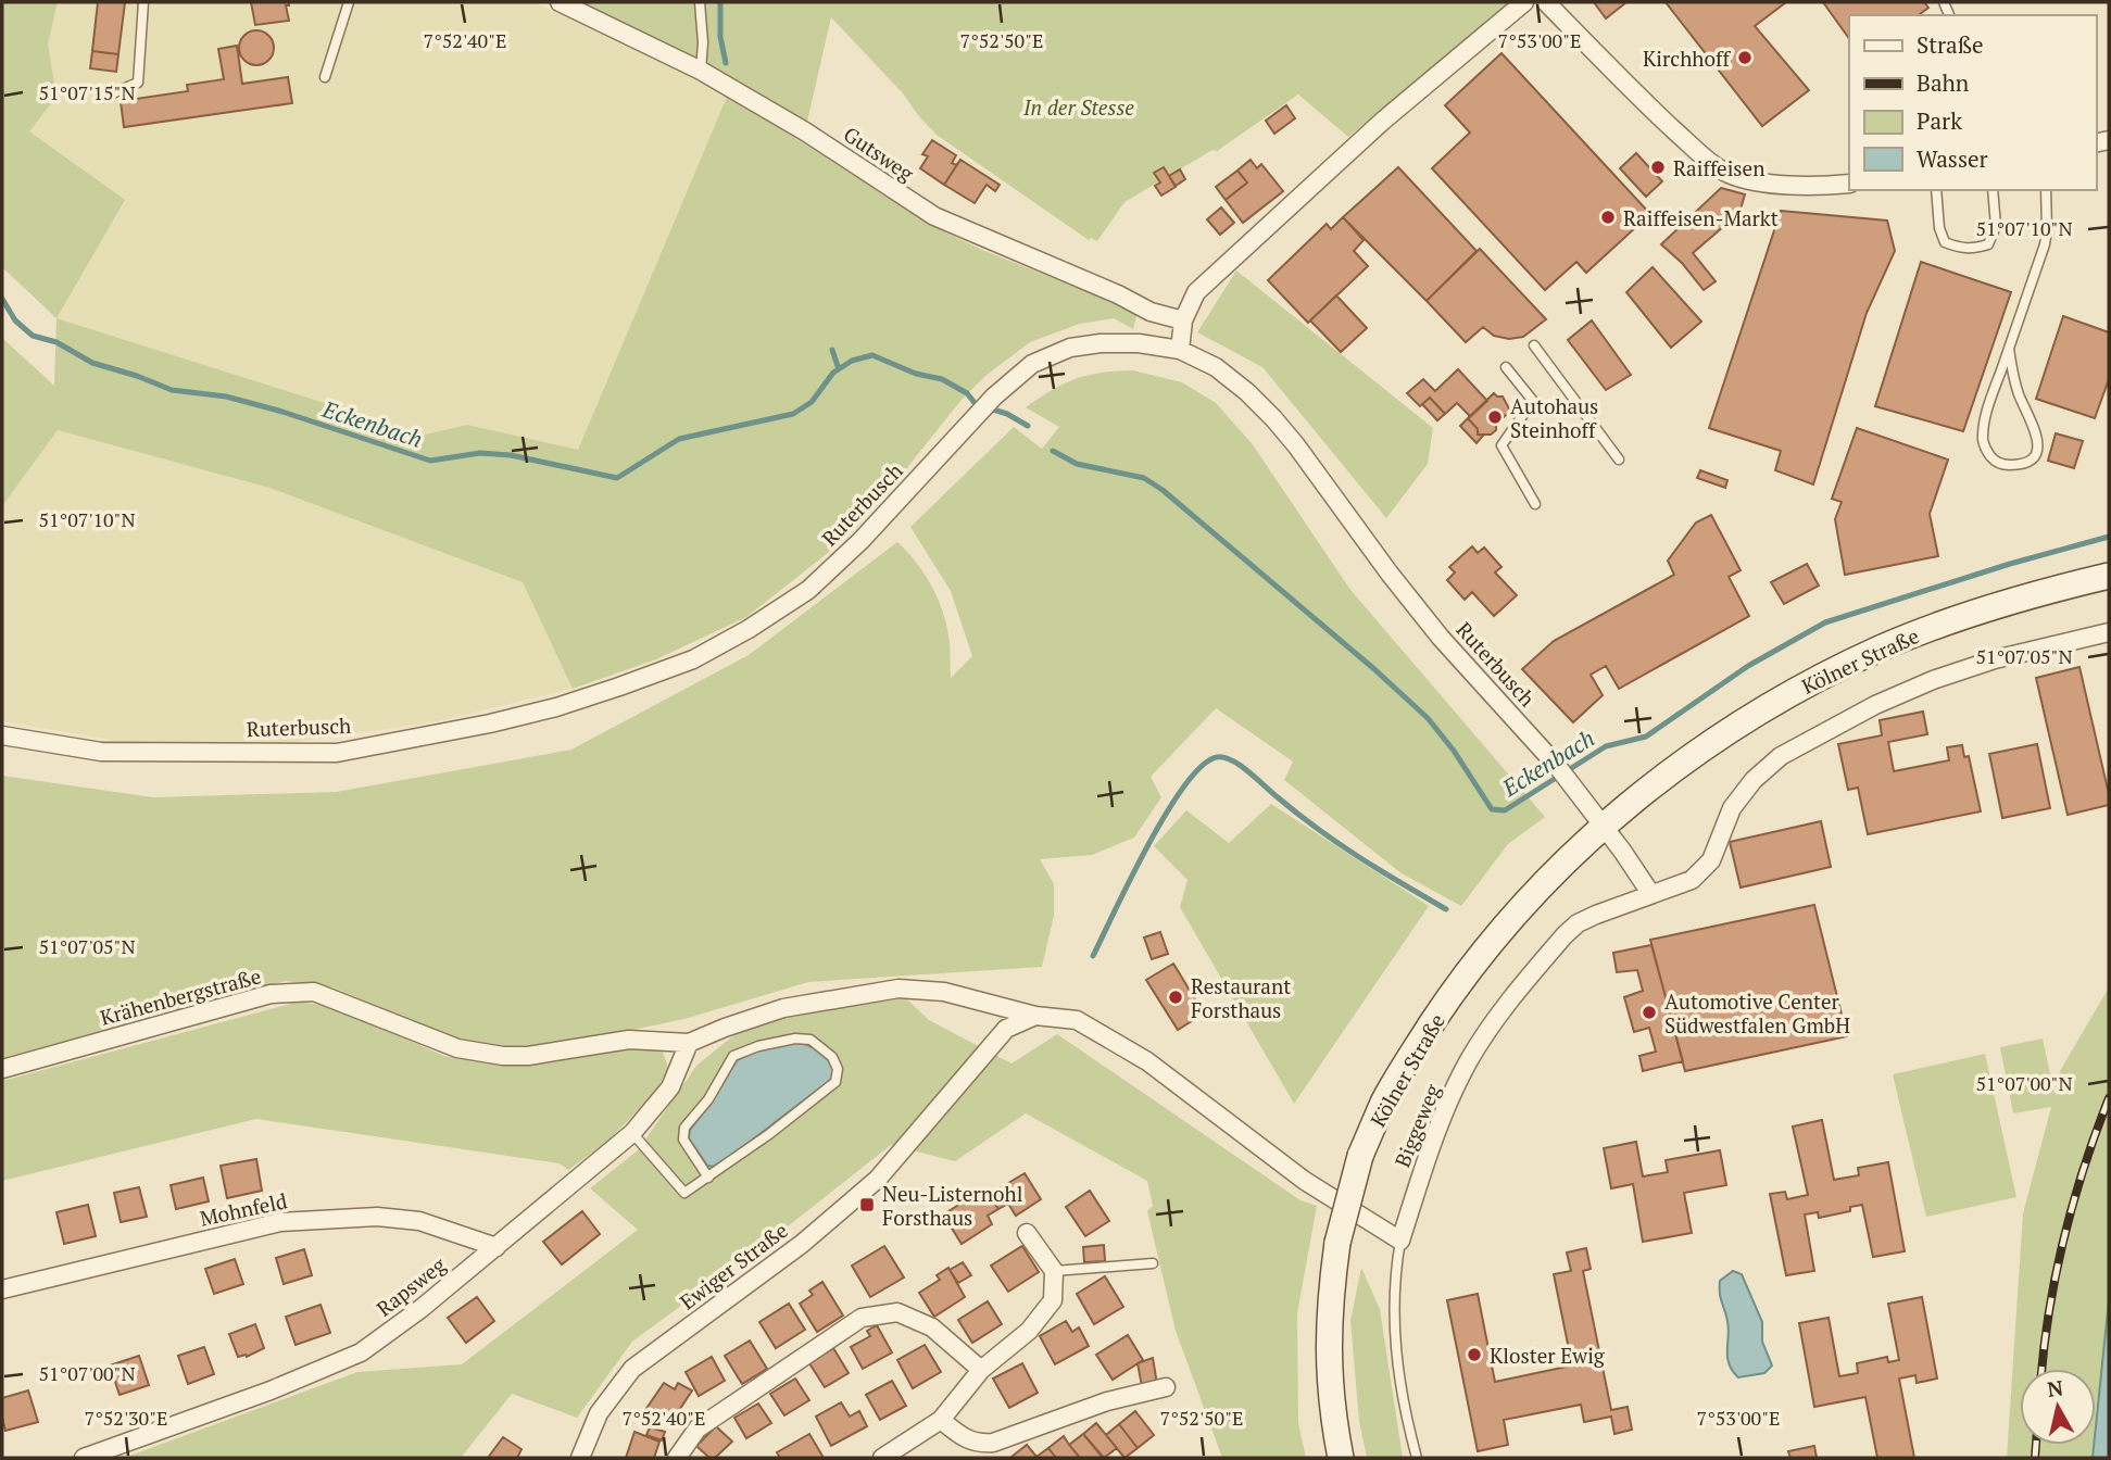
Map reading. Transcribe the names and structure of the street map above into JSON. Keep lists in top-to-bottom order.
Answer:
{
  "streets": {
    "main road": ["Kölner Straße"],
    "street": [
      "Gutsweg",
      "Ruterbusch",
      "Krähenbergstraße",
      "Biggeweg",
      "Mohnfeld",
      "Ewiger Straße",
      "Rapsweg"
    ]
  },
  "crossings": [
    ["Ruterbusch", "Kölner Straße"],
    ["Krähenbergstraße", "Biggeweg"],
    ["Krähenbergstraße", "Ewiger Straße"],
    ["Krähenbergstraße", "Rapsweg"],
    ["Mohnfeld", "Rapsweg"]
  ],
  "water": ["Eckenbach"],
  "parks": ["In der Stesse"],
  "places": {
    "other": [
      "Kirchhoff",
      "Raiffeisen",
      "Raiffeisen-Markt",
      "Autohaus Steinhoff",
      "Restaurant Forsthaus",
      "Automotive Center Südwestfalen GmbH",
      "Kloster Ewig"
    ],
    "transit": ["Neu-Listernohl Forsthaus"]
  },
  "legend": [
    "Straße",
    "Bahn",
    "Park",
    "Wasser"
  ],
  "north": "top",
  "coordinates": [
    "7°52'40\"E",
    "7°52'50\"E",
    "7°53'00\"E",
    "51°07'15\"N",
    "51°07'10\"N",
    "51°07'05\"N",
    "51°07'00\"N",
    "7°52'30\"E"
  ]
}
